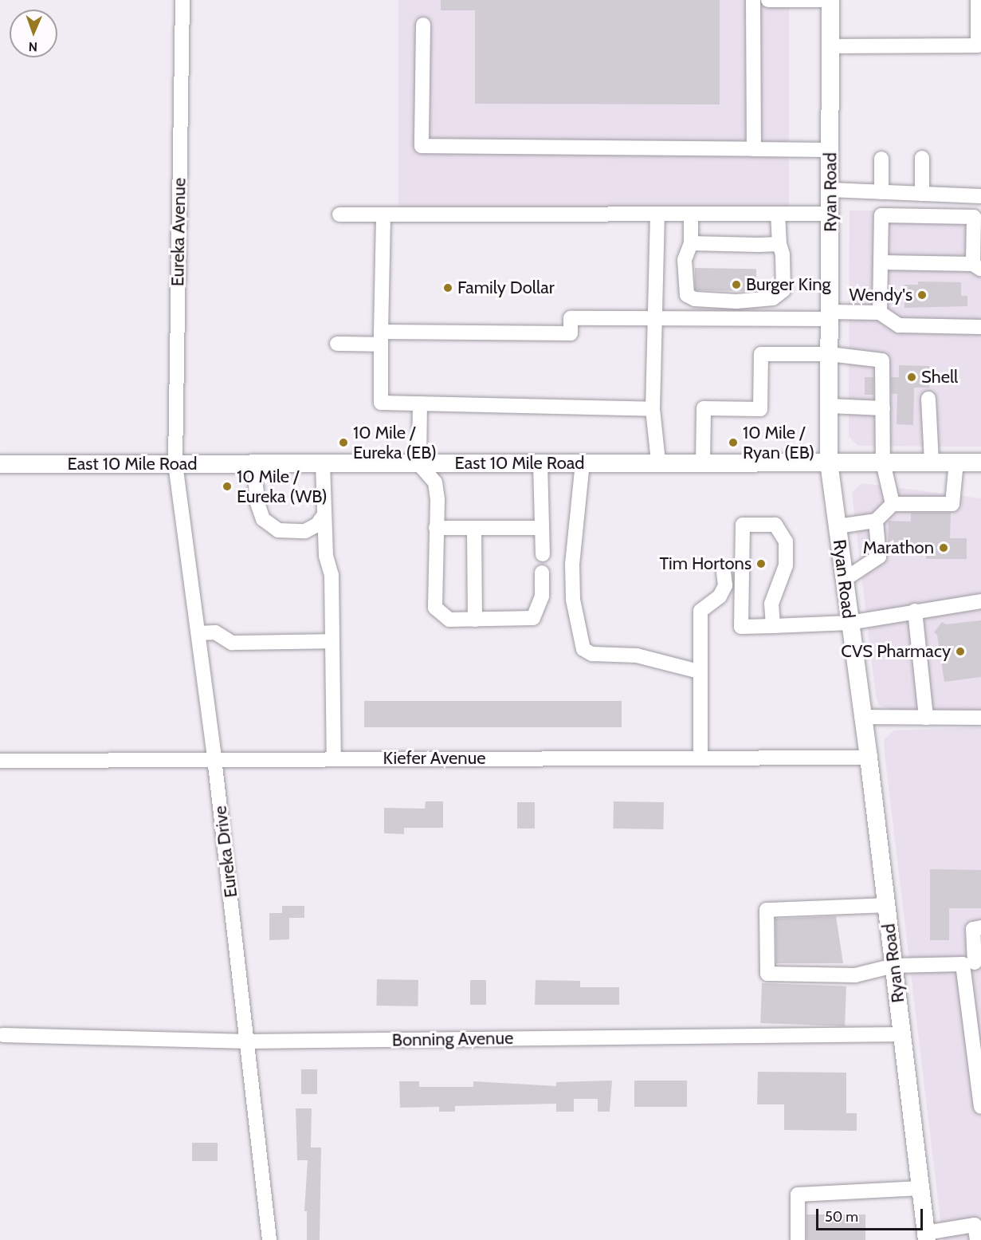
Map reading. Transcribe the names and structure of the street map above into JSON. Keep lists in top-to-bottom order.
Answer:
{
  "streets": {
    "main road": ["Ryan Road", "East 10 Mile Road"],
    "street": [
      "Eureka Avenue",
      "Kiefer Avenue",
      "Eureka Drive",
      "Bonning Avenue"
    ]
  },
  "crossings": [
    ["Ryan Road", "East 10 Mile Road"],
    ["Ryan Road", "Kiefer Avenue"],
    ["Ryan Road", "Bonning Avenue"],
    ["Eureka Avenue", "East 10 Mile Road"],
    ["Eureka Avenue", "Eureka Drive"],
    ["East 10 Mile Road", "Eureka Drive"],
    ["Kiefer Avenue", "Eureka Drive"],
    ["Eureka Drive", "Bonning Avenue"]
  ],
  "places": [
    "Burger King",
    "Family Dollar",
    "Wendy's",
    "Shell",
    "10 Mile / Eureka (EB)",
    "10 Mile / Ryan (EB)",
    "10 Mile / Eureka (WB)",
    "Marathon",
    "Tim Hortons",
    "CVS Pharmacy"
  ],
  "scale_bar": "50 m",
  "north": "bottom"
}
